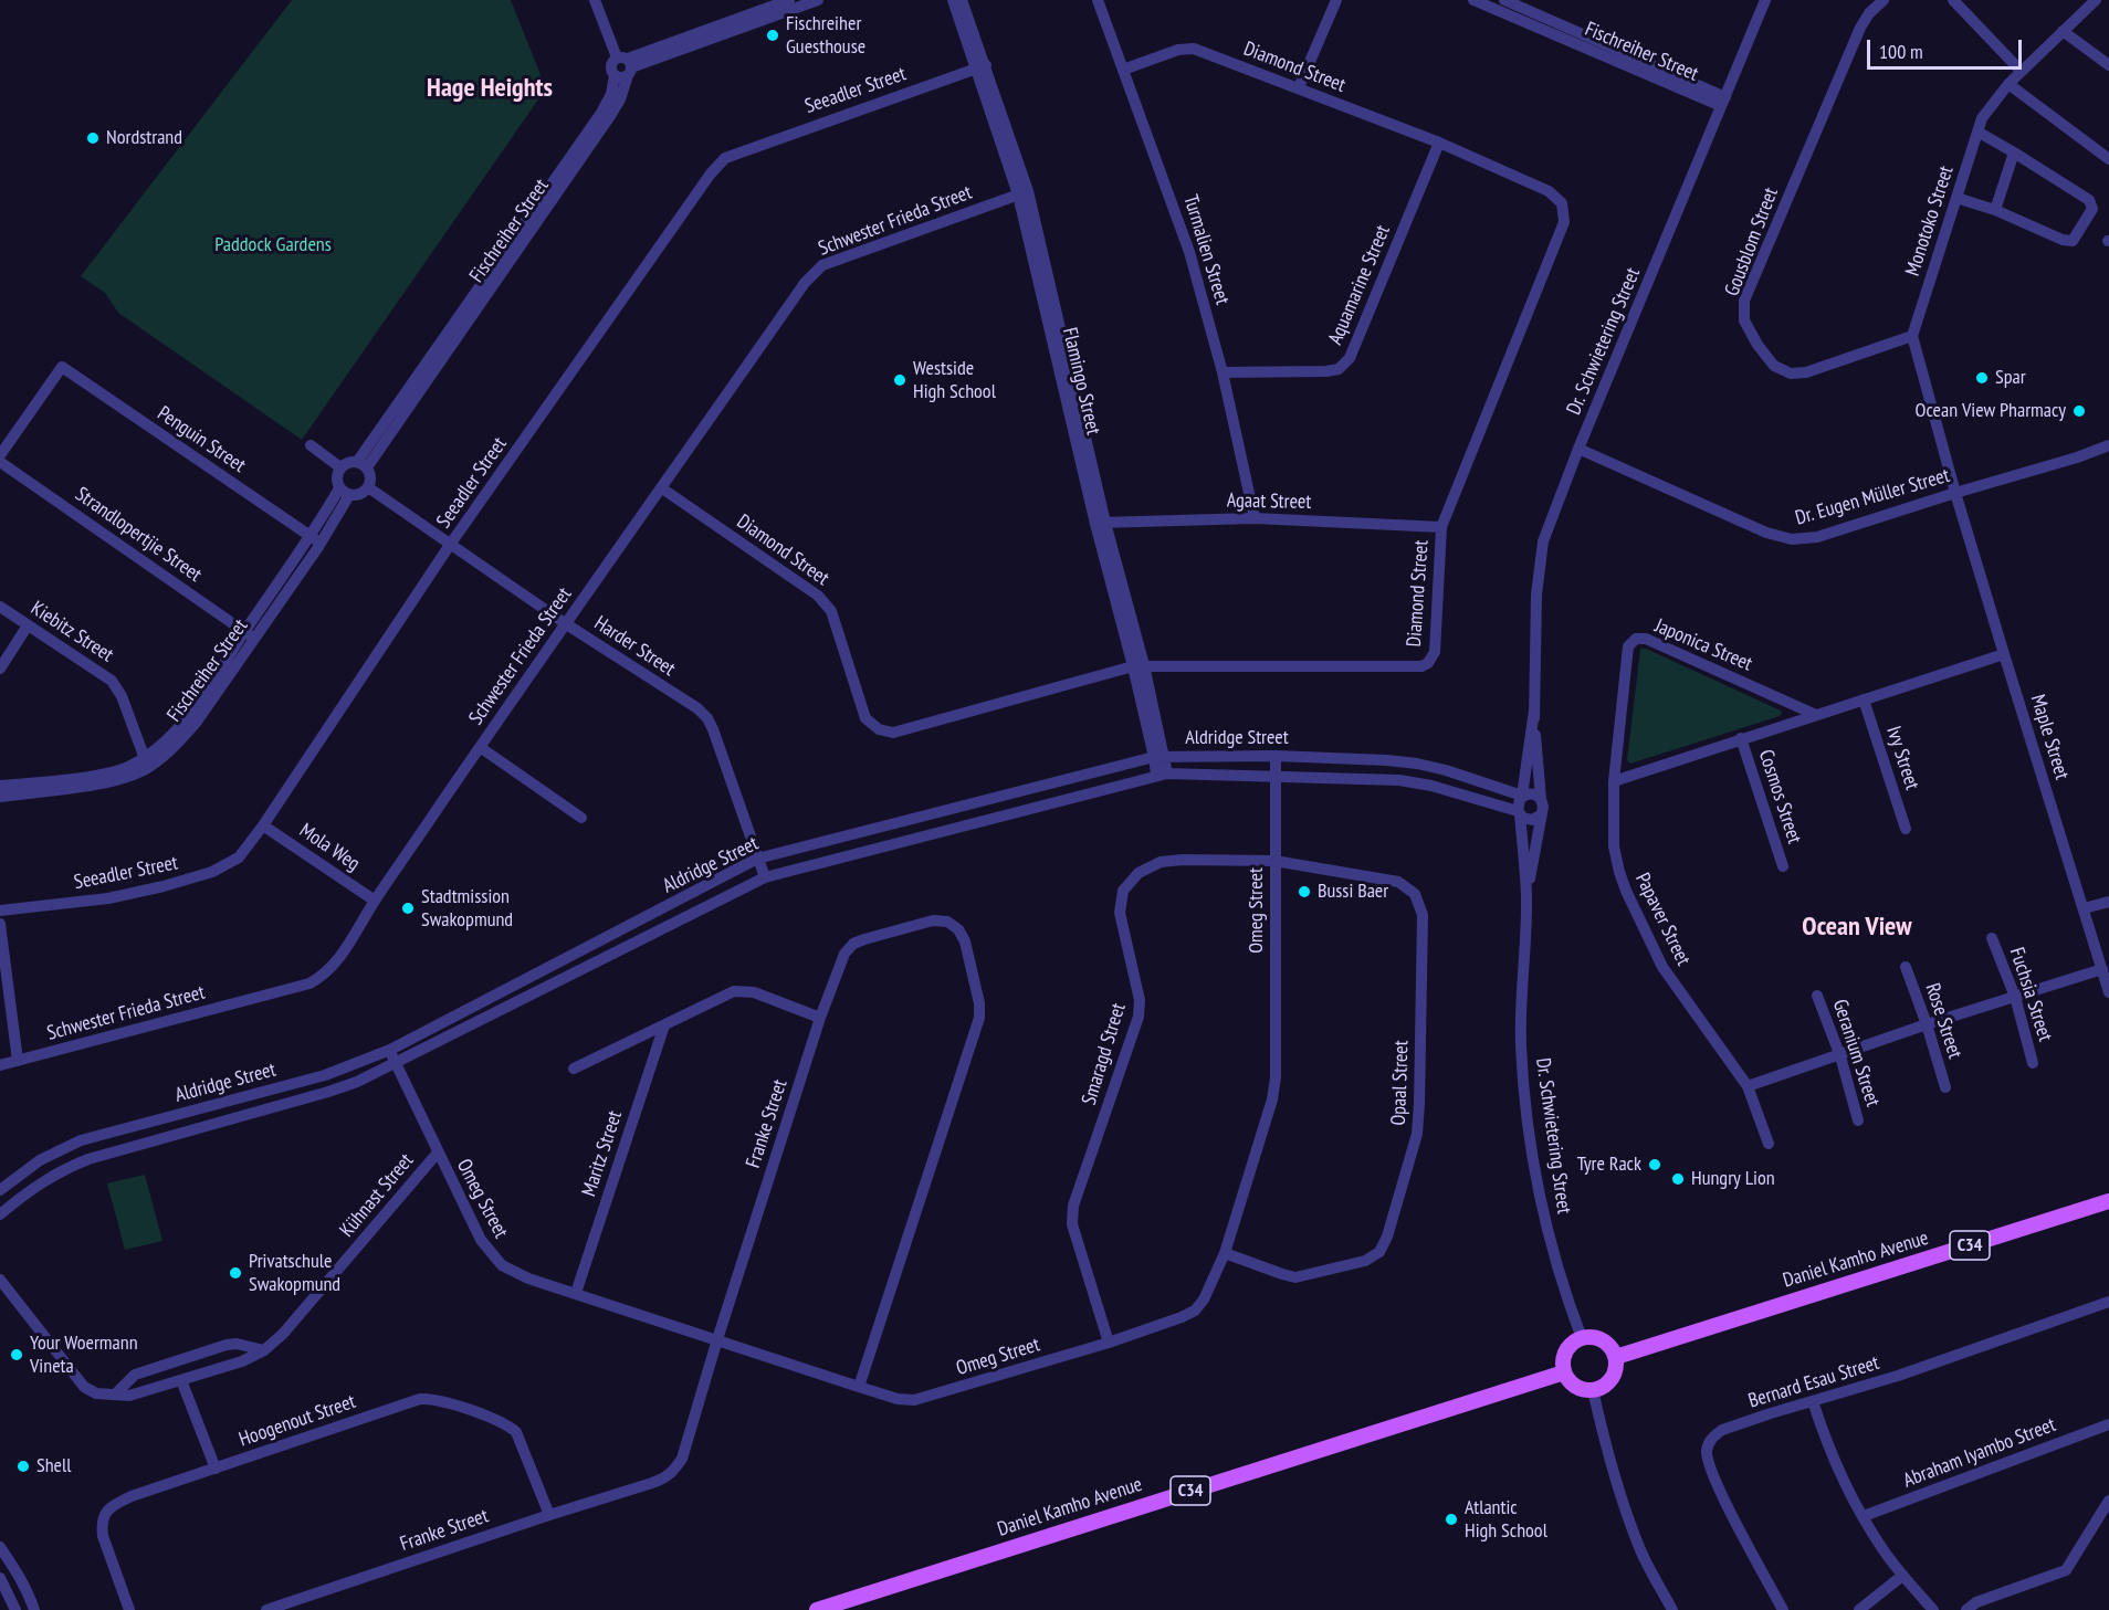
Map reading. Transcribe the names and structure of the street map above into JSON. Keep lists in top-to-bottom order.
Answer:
{
  "streets": {
    "main road": ["C34", "Daniel Kamho Avenue"],
    "street": [
      "Fischreiher Street",
      "Diamond Street",
      "Seeadler Street",
      "Schwester Frieda Street",
      "Monotoko Street",
      "Gousblom Street",
      "Turmalien Street",
      "Aquamarine Street",
      "Dr. Schwietering Street",
      "Flamingo Street",
      "Penguin Street",
      "Dr. Eugen Müller Street",
      "Agaat Street",
      "Strandlopertjie Street",
      "Kiebitz Street",
      "Japonica Street",
      "Harder Street",
      "Maple Street",
      "Aldridge Street",
      "Ivy Street",
      "Cosmos Street",
      "Mola Weg",
      "Omeg Street",
      "Papaver Street",
      "Fuchsia Street",
      "Rose Street",
      "Geranium Street",
      "Smaragd Street",
      "Opaal Street",
      "Franke Street",
      "Maritz Street",
      "Kühnast Street",
      "Bernard Esau Street",
      "Hoogenout Street",
      "Abraham Iyambo Street"
    ]
  },
  "crossings": [
    ["Fischreiher Street", "Dr. Schwietering Street"],
    ["Fischreiher Street", "Penguin Street"],
    ["Fischreiher Street", "Strandlopertjie Street"],
    ["Fischreiher Street", "Kiebitz Street"],
    ["Fischreiher Street", "Harder Street"],
    ["Diamond Street", "Schwester Frieda Street"],
    ["Diamond Street", "Turmalien Street"],
    ["Diamond Street", "Aquamarine Street"],
    ["Diamond Street", "Flamingo Street"],
    ["Diamond Street", "Agaat Street"],
    ["Seeadler Street", "Flamingo Street"],
    ["Seeadler Street", "Harder Street"],
    ["Seeadler Street", "Mola Weg"],
    ["Schwester Frieda Street", "Flamingo Street"],
    ["Schwester Frieda Street", "Harder Street"],
    ["Schwester Frieda Street", "Mola Weg"],
    ["Monotoko Street", "Gousblom Street"],
    ["Turmalien Street", "Aquamarine Street"],
    ["Turmalien Street", "Agaat Street"],
    ["Dr. Schwietering Street", "Dr. Eugen Müller Street"],
    ["Dr. Schwietering Street", "Aldridge Street"],
    ["Dr. Schwietering Street", "Daniel Kamho Avenue"],
    ["Flamingo Street", "Agaat Street"],
    ["Flamingo Street", "Aldridge Street"],
    ["Dr. Eugen Müller Street", "Maple Street"],
    ["Japonica Street", "Papaver Street"],
    ["Harder Street", "Aldridge Street"],
    ["Aldridge Street", "Omeg Street"],
    ["Omeg Street", "Smaragd Street"],
    ["Omeg Street", "Opaal Street"],
    ["Omeg Street", "Franke Street"],
    ["Omeg Street", "Maritz Street"],
    ["Omeg Street", "Kühnast Street"],
    ["Smaragd Street", "Opaal Street"],
    ["Franke Street", "Hoogenout Street"]
  ],
  "districts": ["Hage Heights", "Ocean View"],
  "parks": ["Paddock Gardens"],
  "places": [
    "Fischreiher Guesthouse",
    "Nordstrand",
    "Spar",
    "Westside High School",
    "Ocean View Pharmacy",
    "Bussi Baer",
    "Stadtmission Swakopmund",
    "Tyre Rack",
    "Hungry Lion",
    "Privatschule Swakopmund",
    "Your Woermann Vineta",
    "Shell",
    "Atlantic High School"
  ],
  "scale_bar": "100 m"
}
